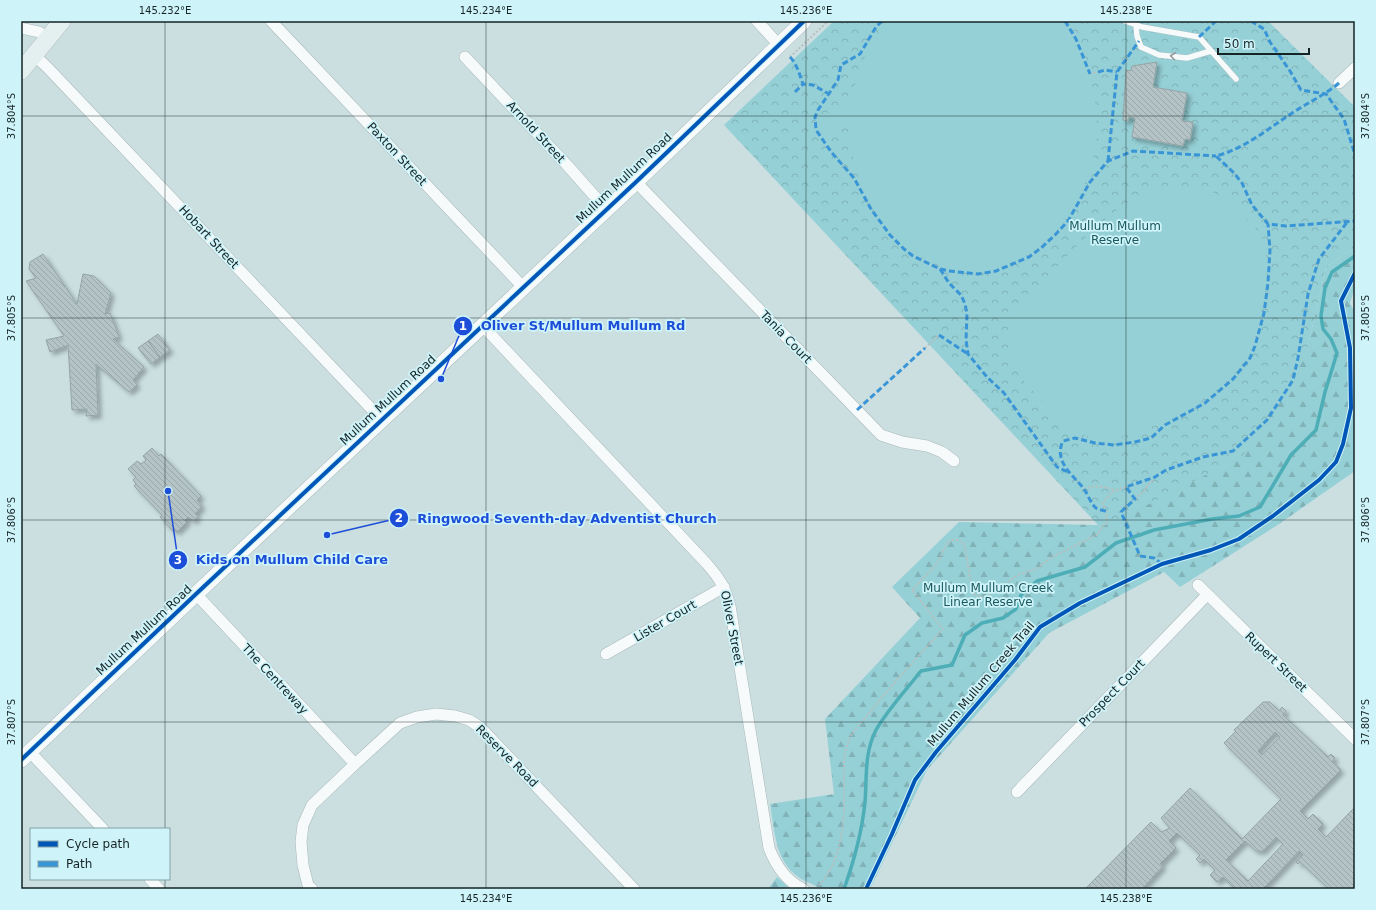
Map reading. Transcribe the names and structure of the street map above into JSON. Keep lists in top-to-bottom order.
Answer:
{
  "streets": {
    "street": [
      "Arnold Street",
      "Paxton Street",
      "Mullum Mullum Road",
      "Hobart Street",
      "Tania Court",
      "Lister Court",
      "Oliver Street",
      "Rupert Street",
      "The Centreway",
      "Prospect Court",
      "Reserve Road"
    ],
    "cycle path": ["Mullum Mullum Creek Trail"]
  },
  "crossings": [
    ["Arnold Street", "Mullum Mullum Road"],
    ["Paxton Street", "Mullum Mullum Road"],
    ["Mullum Mullum Road", "Hobart Street"],
    ["Mullum Mullum Road", "Tania Court"],
    ["Mullum Mullum Road", "Oliver Street"],
    ["Mullum Mullum Road", "The Centreway"],
    ["Lister Court", "Oliver Street"],
    ["Rupert Street", "Prospect Court"],
    ["The Centreway", "Reserve Road"]
  ],
  "parks": ["Mullum Mullum Reserve", "Mullum Mullum Creek Linear Reserve"],
  "places": ["Oliver St/Mullum Mullum Rd", "Kids on Mullum Child Care", "Ringwood Seventh-day Adventist Church"],
  "legend": ["Cycle path", "Path"],
  "scale_bar": "50 m",
  "coordinates": [
    "145.232°E",
    "145.234°E",
    "145.236°E",
    "145.238°E",
    "37.804°S",
    "37.805°S",
    "37.806°S",
    "37.807°S"
  ]
}
